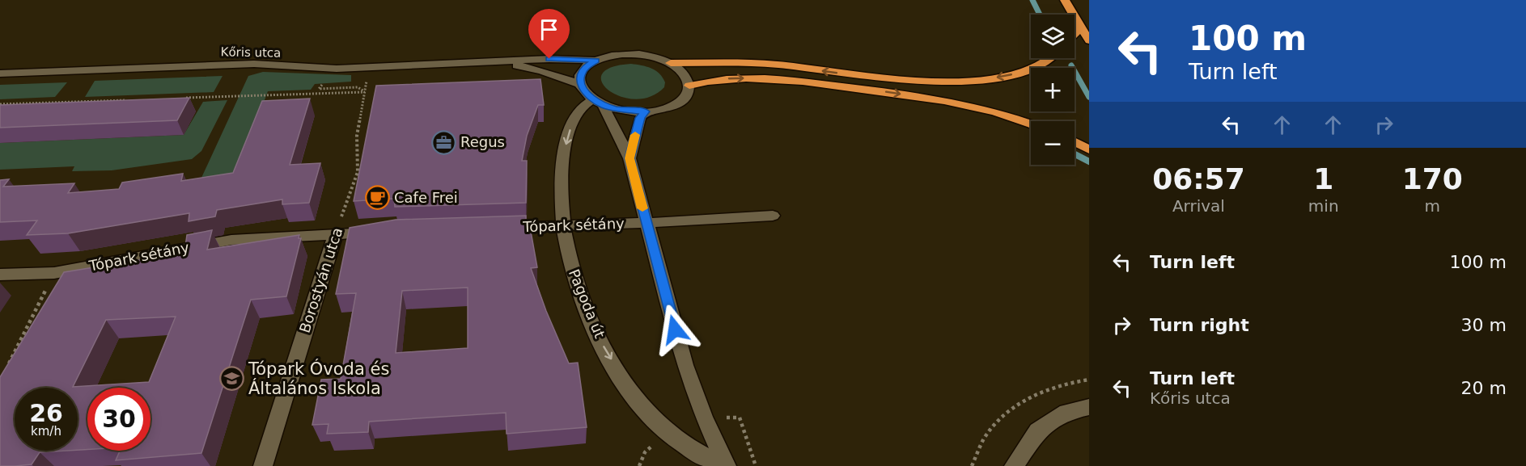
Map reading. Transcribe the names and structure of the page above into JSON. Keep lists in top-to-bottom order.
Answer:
{
  "streets": {
    "street": [
      "Kőris utca",
      "Tópark sétány",
      "Borostyán utca",
      "Pagoda út"
    ]
  },
  "crossings": [
    ["Tópark sétány", "Borostyán utca"],
    ["Tópark sétány", "Pagoda út"]
  ],
  "places": {
    "office": ["Regus"],
    "cafe": ["Cafe Frei"],
    "school or university": ["Tópark Óvoda és Általános Iskola"]
  },
  "page": {
    "turn": ["100 m", "Turn left"],
    "map_buttons": ["+", "−"],
    "eta": [
      "06:57",
      "Arrival",
      "1",
      "min",
      "170",
      "m"
    ],
    "list": [
      {
        "name": "Turn left",
        "value": "100 m"
      },
      {
        "name": "Turn right",
        "value": "30 m"
      },
      {
        "name": "Turn left",
        "note": "Kőris utca",
        "value": "20 m"
      }
    ],
    "speed": "26 km/h",
    "limit": "30"
  }
}
